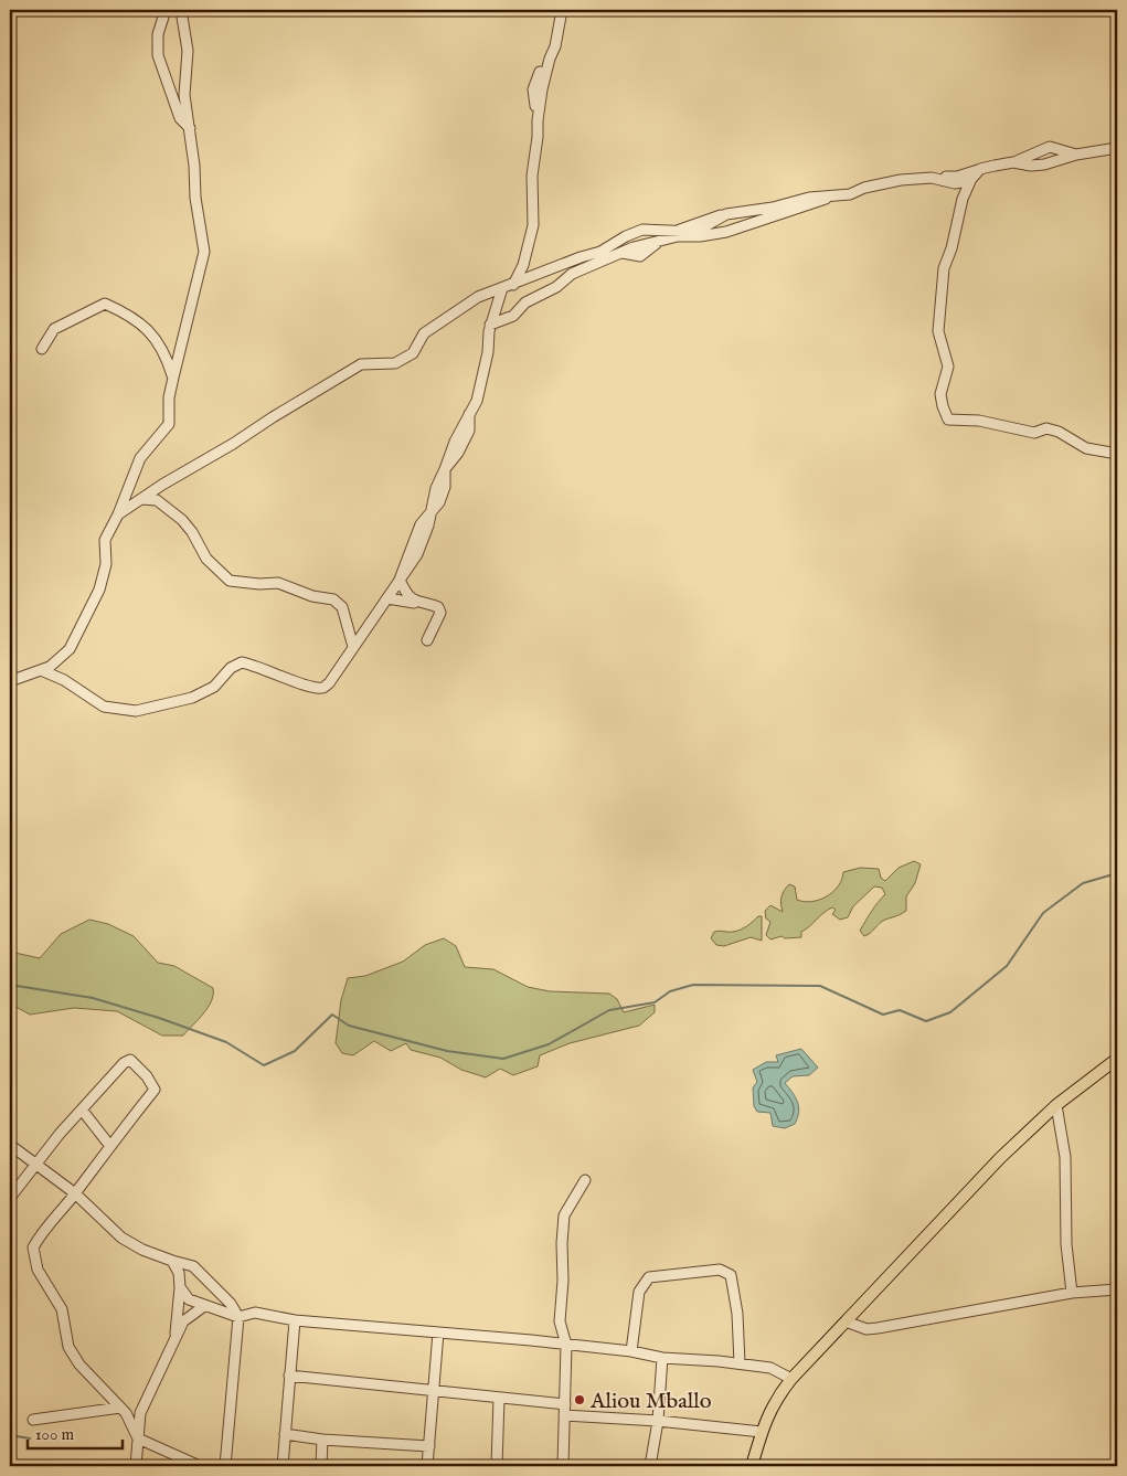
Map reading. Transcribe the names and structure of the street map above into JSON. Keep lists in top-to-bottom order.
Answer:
{
  "places": ["Aliou Mballo"],
  "scale_bar": "100 m"
}
